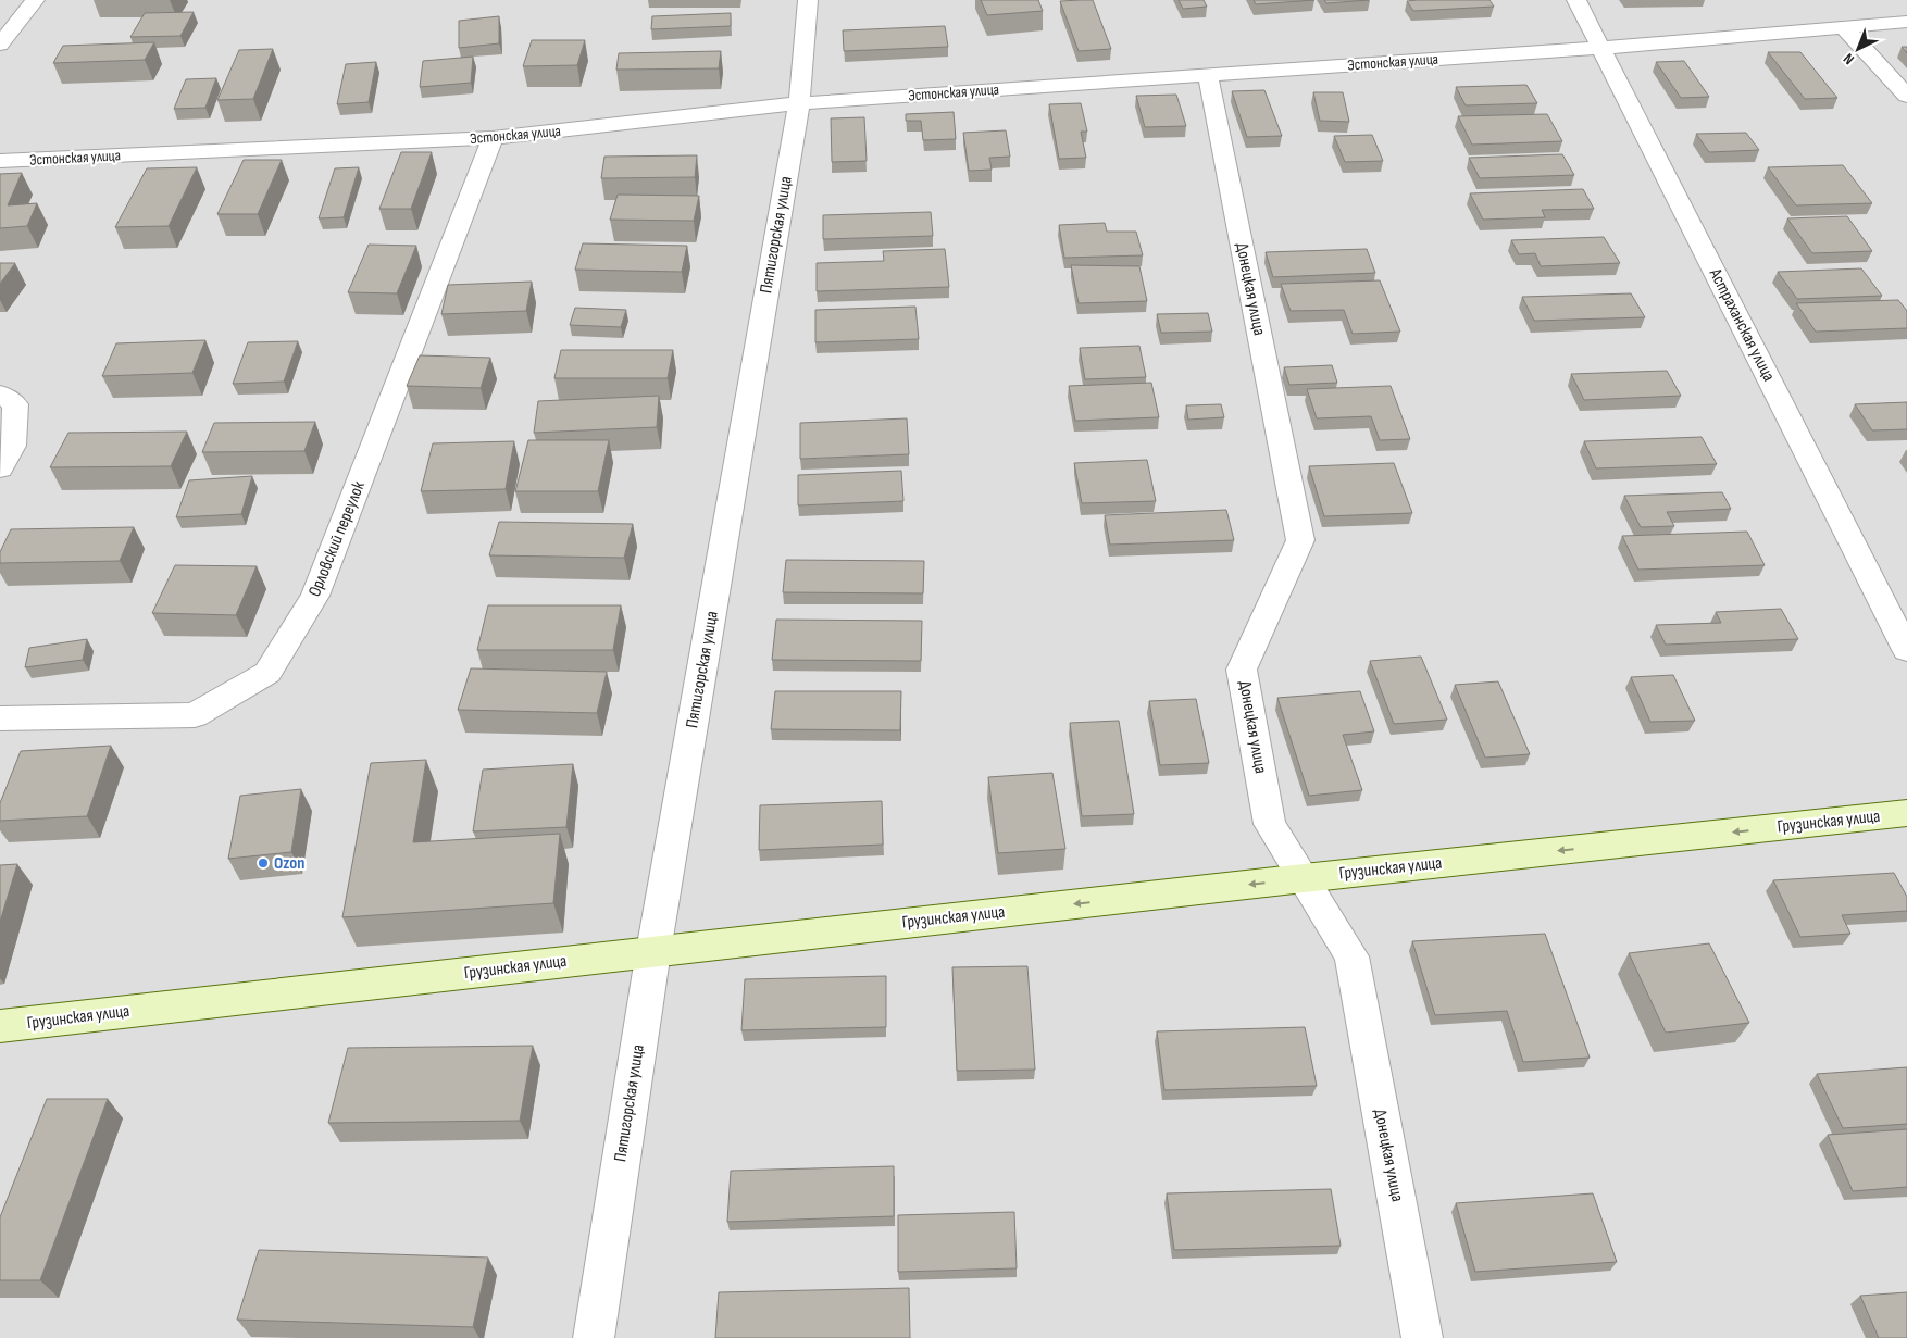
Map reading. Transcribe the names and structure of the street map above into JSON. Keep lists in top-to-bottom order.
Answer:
{
  "streets": {
    "main road": ["Грузинская улица"],
    "street": [
      "Эстонская улица",
      "Пятигорская улица",
      "Донецкая улица",
      "Астраханская улица",
      "Орловский переулок"
    ]
  },
  "crossings": [
    ["Эстонская улица", "Пятигорская улица"],
    ["Эстонская улица", "Донецкая улица"],
    ["Эстонская улица", "Астраханская улица"],
    ["Эстонская улица", "Орловский переулок"],
    ["Пятигорская улица", "Грузинская улица"],
    ["Донецкая улица", "Грузинская улица"]
  ],
  "one_way": ["Грузинская улица"],
  "places": ["Ozon"],
  "north": "bottom left"
}
